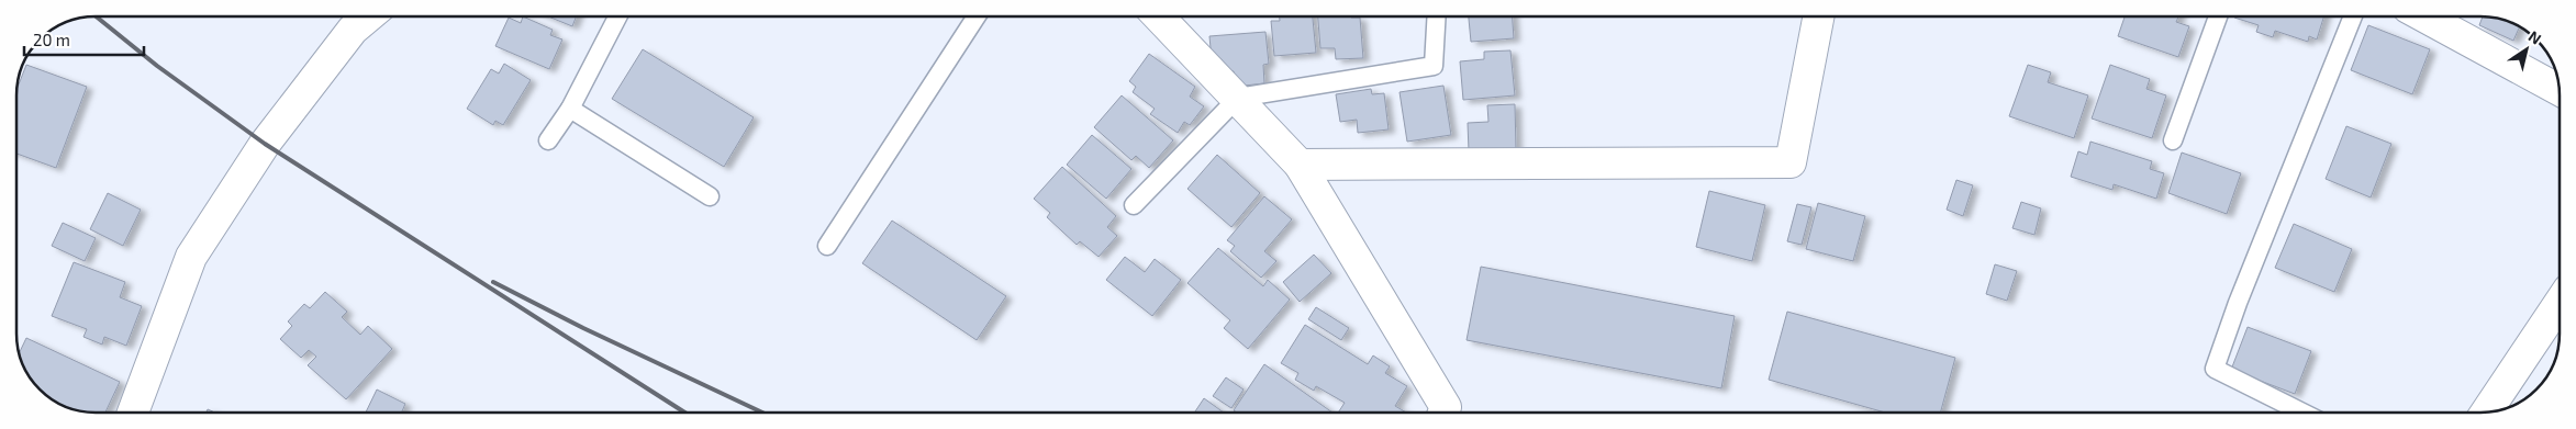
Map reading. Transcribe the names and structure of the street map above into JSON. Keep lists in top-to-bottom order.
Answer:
{
  "scale_bar": "20 m",
  "north": "top right"
}
